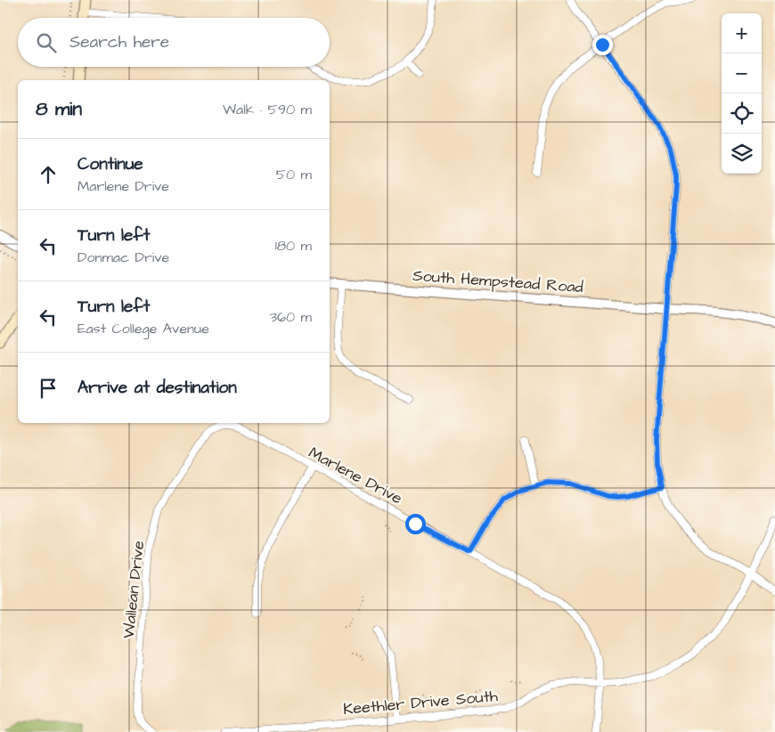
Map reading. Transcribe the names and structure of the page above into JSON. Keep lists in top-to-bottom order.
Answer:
{
  "streets": {
    "street": [
      "South Hempstead Road",
      "Marlene Drive",
      "Wallean Drive",
      "Keethler Drive South"
    ]
  },
  "crossings": [
    ["Marlene Drive", "Wallean Drive"],
    ["Marlene Drive", "Keethler Drive South"]
  ],
  "page": {
    "map_buttons": ["+", "−"],
    "search": "Search here",
    "heading": ["8 min", "Walk · 590 m"],
    "list": [
      ["Continue", "Marlene Drive", "50 m"],
      ["Turn left", "Donmac Drive", "180 m"],
      ["Turn left", "East College Avenue", "360 m"],
      "Arrive at destination"
    ]
  }
}
